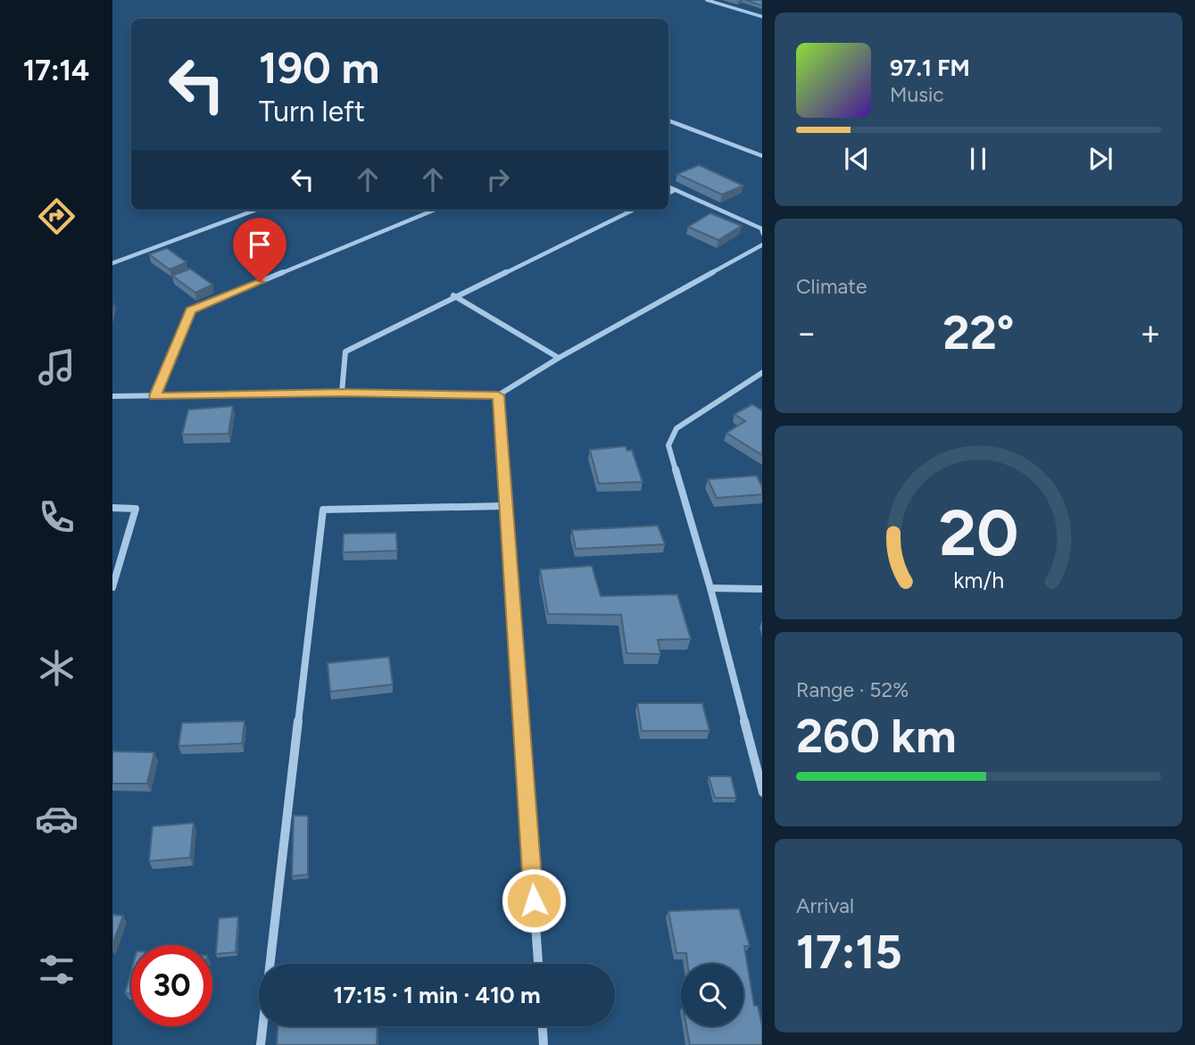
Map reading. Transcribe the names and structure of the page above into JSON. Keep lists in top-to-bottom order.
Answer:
{
  "page": {
    "tabs": "17:14",
    "turn": ["190 m", "Turn left"],
    "song": ["97.1 FM", "Music"],
    "tile": [
      "Climate",
      ["Range · 52%", "260 km"],
      ["Arrival", "17:15"]
    ],
    "heat": ["−", "22°", "+"],
    "limit": "30",
    "trip": "17:15 · 1 min · 410 m",
    "gauge": ["20", "km/h"]
  }
}
